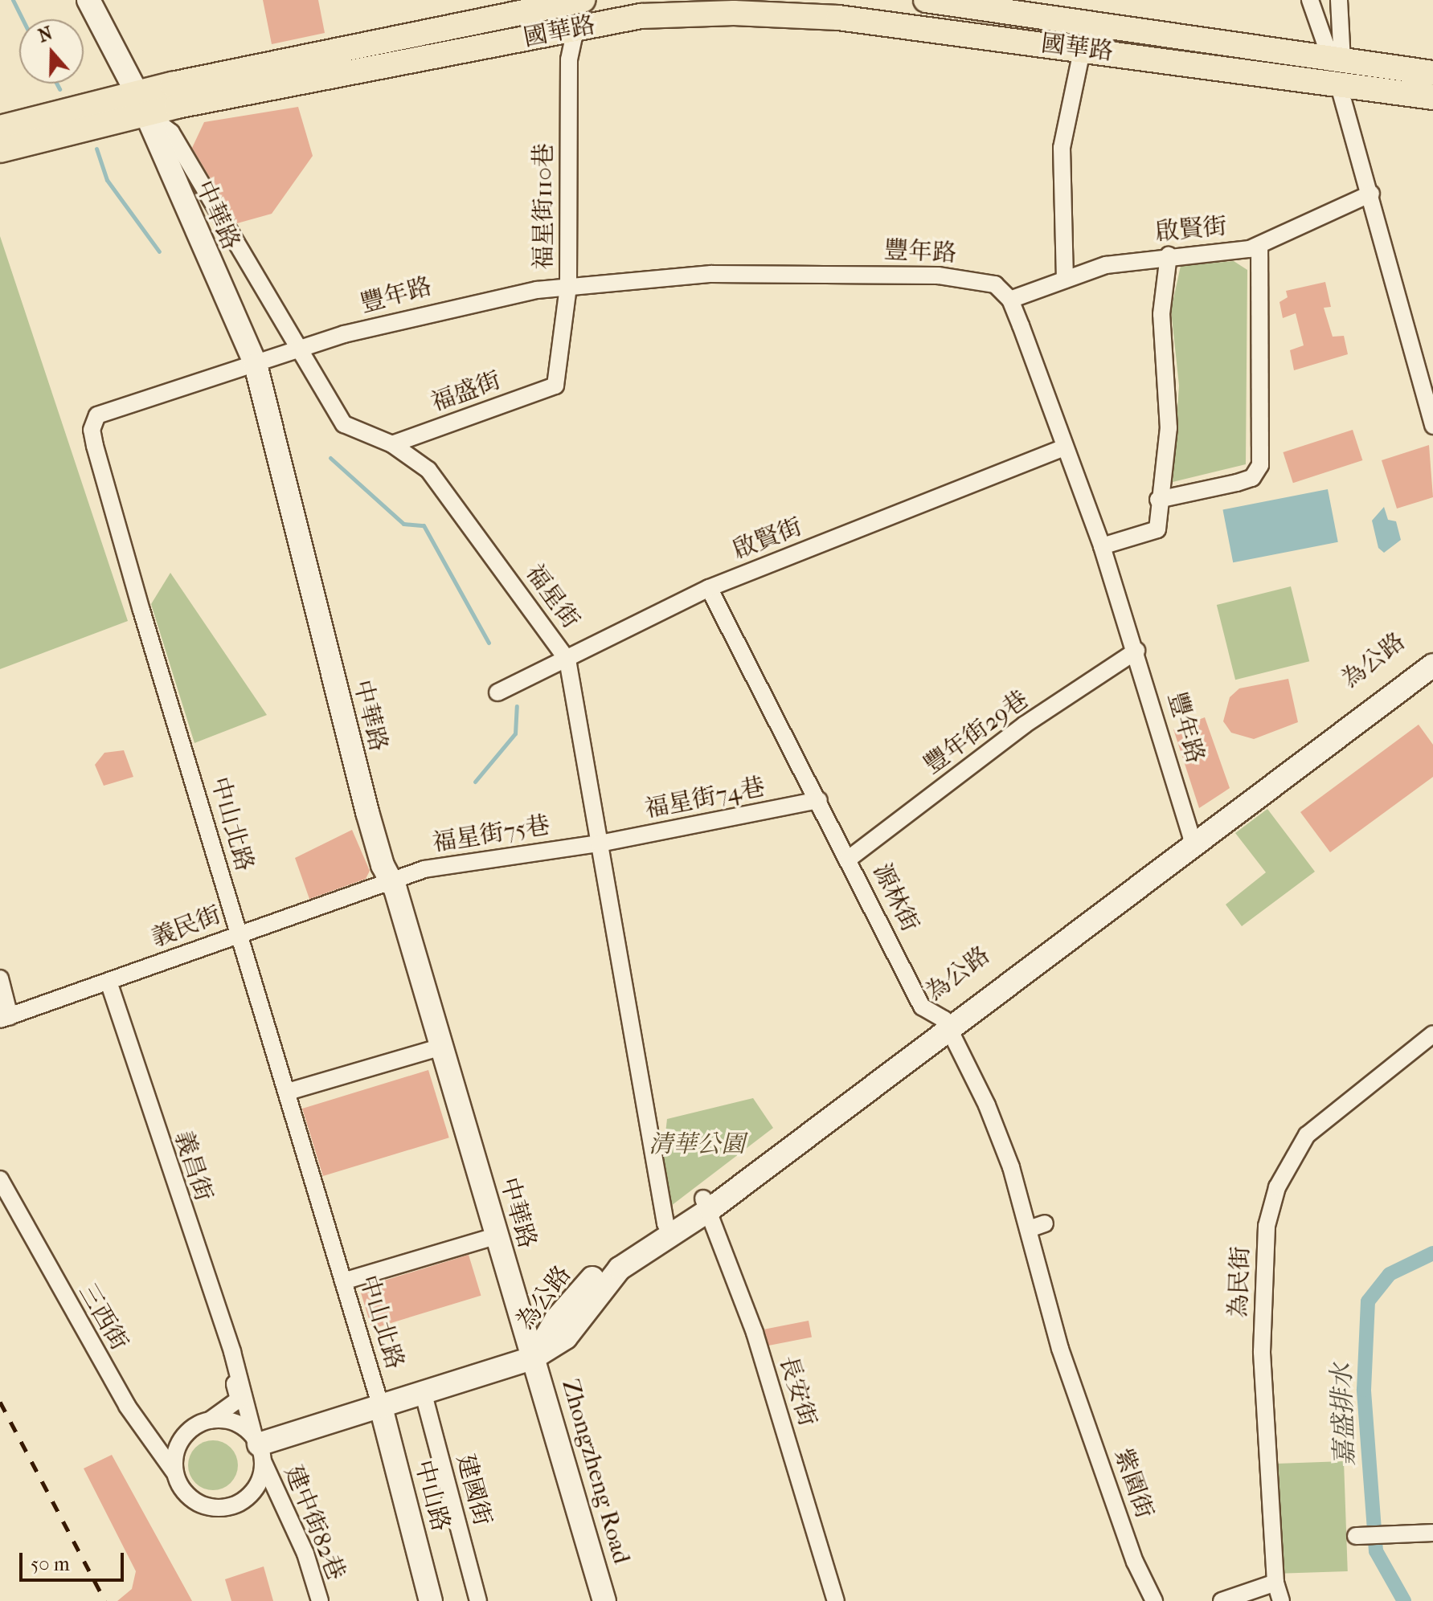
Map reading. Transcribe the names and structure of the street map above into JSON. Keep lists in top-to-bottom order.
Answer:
{
  "streets": {
    "main road": ["國華路"],
    "street": [
      "福星街110巷",
      "中華路",
      "啟賢街",
      "豐年路",
      "福盛街",
      "福星街",
      "為公路",
      "豐年街29巷",
      "福星街74巷",
      "中山北路",
      "福星街75巷",
      "源林街",
      "義民街",
      "義昌街",
      "為民街",
      "三西街",
      "長安街",
      "Zhongzheng Road",
      "紫園街",
      "建國街",
      "中山路",
      "建中街82巷"
    ]
  },
  "crossings": [
    ["國華路", "福星街110巷"],
    ["國華路", "中華路"],
    ["國華路", "福星街"],
    ["福星街110巷", "豐年路"],
    ["福星街110巷", "福盛街"],
    ["中華路", "豐年路"],
    ["中華路", "福星街"],
    ["中華路", "為公路"],
    ["中華路", "中山北路"],
    ["中華路", "福星街75巷"],
    ["中華路", "義民街"],
    ["中華路", "Zhongzheng Road"],
    ["啟賢街", "豐年路"],
    ["啟賢街", "福星街"],
    ["啟賢街", "源林街"],
    ["豐年路", "福星街"],
    ["豐年路", "為公路"],
    ["豐年路", "豐年街29巷"],
    ["豐年路", "中山北路"],
    ["福盛街", "福星街"],
    ["福星街", "為公路"],
    ["福星街", "福星街74巷"],
    ["福星街", "福星街75巷"],
    ["為公路", "中山北路"],
    ["為公路", "源林街"],
    ["為公路", "三西街"],
    ["為公路", "長安街"],
    ["為公路", "Zhongzheng Road"],
    ["為公路", "建國街"],
    ["為公路", "中山路"],
    ["為公路", "建中街82巷"],
    ["豐年街29巷", "源林街"],
    ["福星街74巷", "福星街75巷"],
    ["福星街74巷", "源林街"],
    ["中山北路", "義民街"],
    ["中山北路", "中山路"],
    ["福星街75巷", "義民街"],
    ["源林街", "紫園街"],
    ["義民街", "義昌街"],
    ["義昌街", "建中街82巷"],
    ["三西街", "建中街82巷"]
  ],
  "water": ["嘉盛排水"],
  "parks": ["清華公園"],
  "scale_bar": "50 m",
  "north": "top"
}
